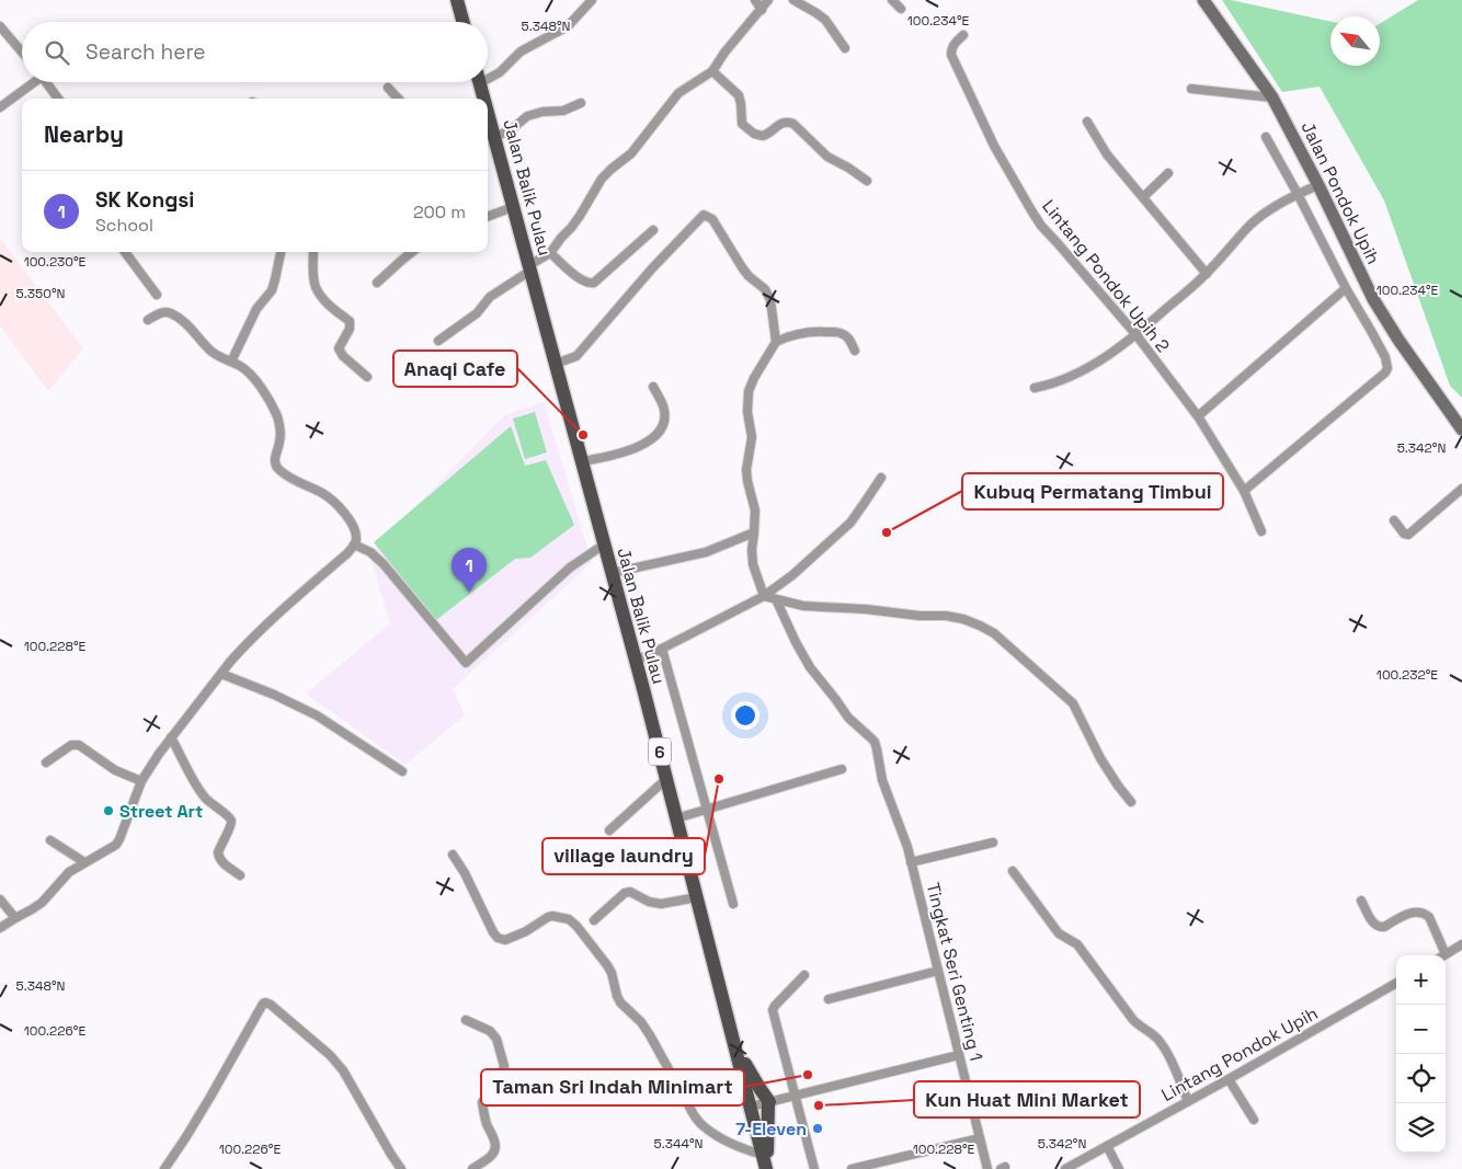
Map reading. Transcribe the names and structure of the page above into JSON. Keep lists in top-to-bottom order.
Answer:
{
  "streets": {
    "main road": ["Jalan Balik Pulau", "Jalan Pondok Upih", "6"],
    "street": ["Lintang Pondok Upih 2", "Tingkat Seri Genting 1", "Lintang Pondok Upih"]
  },
  "places": [
    "Anaqi Cafe",
    "Kubuq Permatang Timbui",
    "village laundry",
    "Street Art",
    "Taman Sri Indah Minimart",
    "Kun Huat Mini Market",
    "7-Eleven"
  ],
  "north": "top left",
  "page": {
    "search": "Search here",
    "heading": "Nearby",
    "list": [
      {
        "mark": "1",
        "name": "SK Kongsi",
        "note": "School",
        "value": "200 m"
      }
    ],
    "pins": "1",
    "map_buttons": ["+", "−"]
  },
  "coordinates": [
    "100.234°E",
    "5.348°N",
    "100.230°E",
    "5.350°N",
    "5.342°N",
    "100.228°E",
    "100.232°E",
    "100.226°E",
    "5.344°N"
  ]
}
